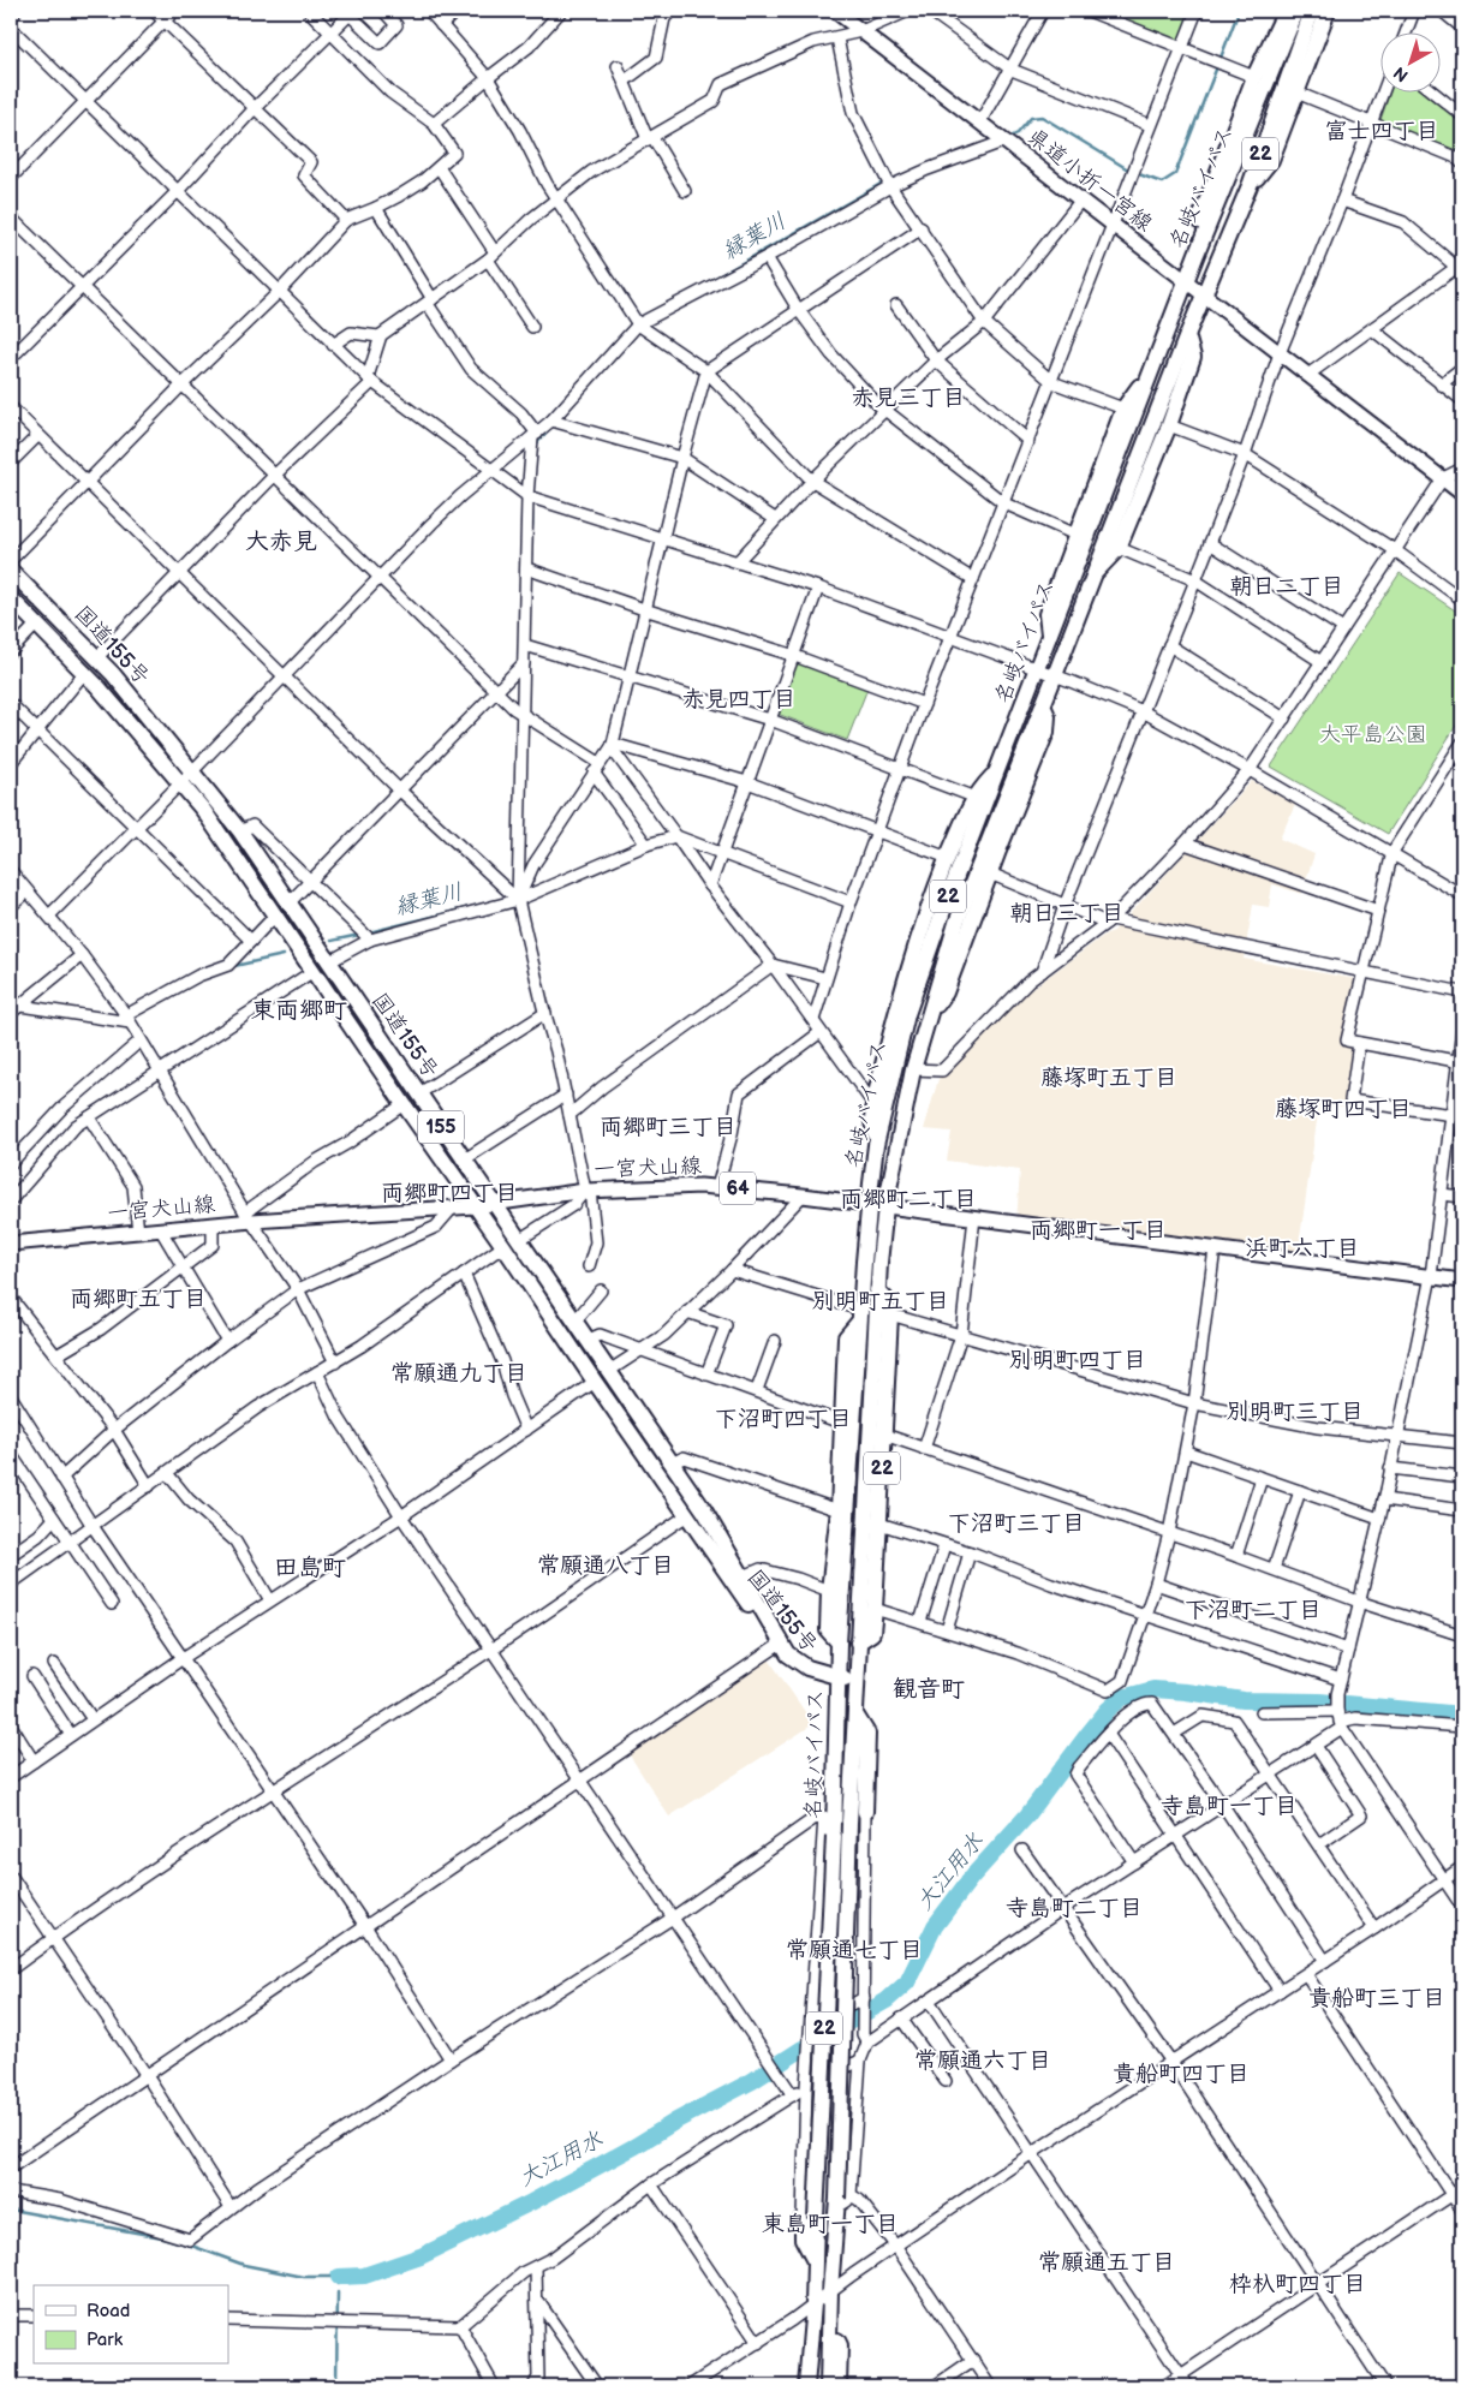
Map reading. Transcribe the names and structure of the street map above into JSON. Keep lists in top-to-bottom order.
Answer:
{
  "streets": {
    "highway": [
      "22",
      "名岐バイパス",
      "国道155号",
      "155"
    ],
    "main road": ["県道小折一宮線", "一宮犬山線", "64"]
  },
  "crossings": [
    ["22", "名岐バイパス"],
    ["県道小折一宮線", "名岐バイパス"],
    ["名岐バイパス", "国道155号"],
    ["名岐バイパス", "一宮犬山線"],
    ["国道155号", "一宮犬山線"]
  ],
  "districts": [
    "富士四丁目",
    "赤見三丁目",
    "大赤見",
    "朝日二丁目",
    "赤見四丁目",
    "朝日三丁目",
    "東両郷町",
    "藤塚町五丁目",
    "藤塚町四丁目",
    "両郷町三丁目",
    "両郷町四丁目",
    "両郷町二丁目",
    "両郷町一丁目",
    "浜町六丁目",
    "両郷町五丁目",
    "別明町五丁目",
    "別明町四丁目",
    "常願通九丁目",
    "別明町三丁目",
    "下沼町四丁目",
    "下沼町三丁目",
    "常願通八丁目",
    "田島町",
    "下沼町二丁目",
    "観音町",
    "寺島町一丁目",
    "寺島町二丁目",
    "常願通七丁目",
    "貴船町三丁目",
    "常願通六丁目",
    "貴船町四丁目",
    "東島町一丁目",
    "常願通五丁目",
    "枠杁町四丁目"
  ],
  "water": ["縁葉川", "大江用水"],
  "parks": ["大平島公園"],
  "legend": ["Road", "Park"],
  "north": "bottom left"
}
